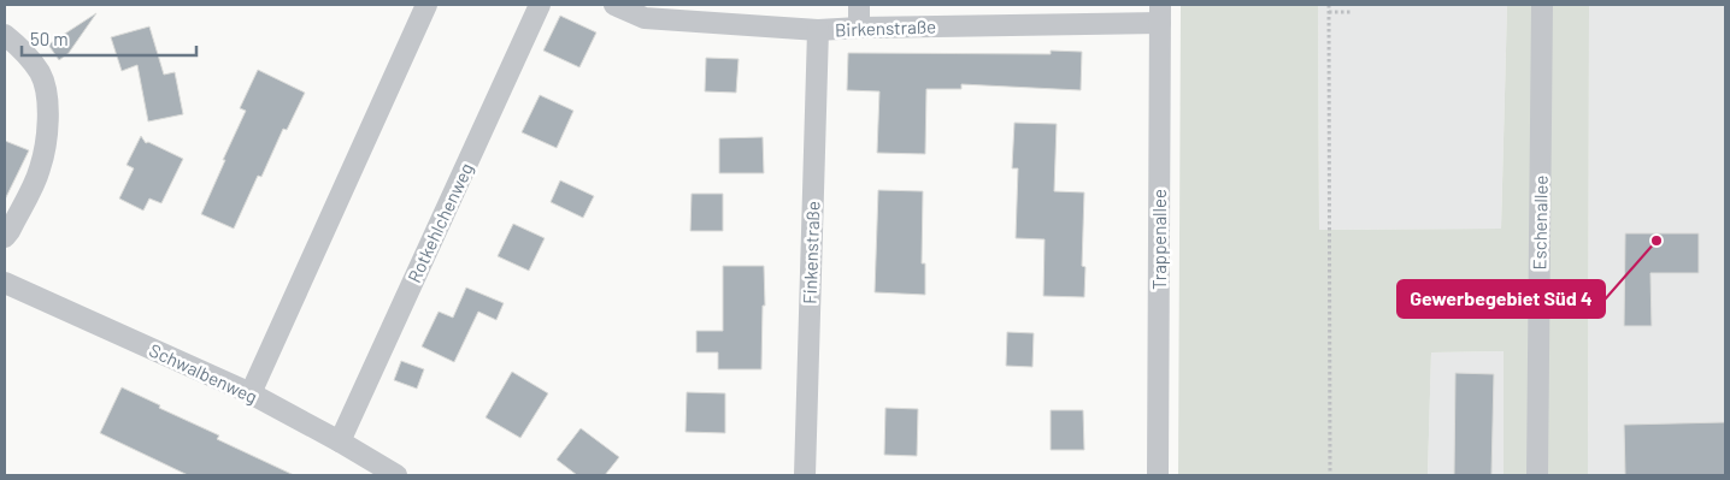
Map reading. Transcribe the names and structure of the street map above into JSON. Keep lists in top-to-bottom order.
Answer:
{
  "streets": {
    "street": [
      "Birkenstraße",
      "Rotkehlchenweg",
      "Eschenallee",
      "Trappenallee",
      "Finkenstraße",
      "Schwalbenweg"
    ]
  },
  "crossings": [
    ["Birkenstraße", "Trappenallee"],
    ["Birkenstraße", "Finkenstraße"],
    ["Rotkehlchenweg", "Schwalbenweg"]
  ],
  "places": ["Gewerbegebiet Süd 4"],
  "scale_bar": "50 m"
}
